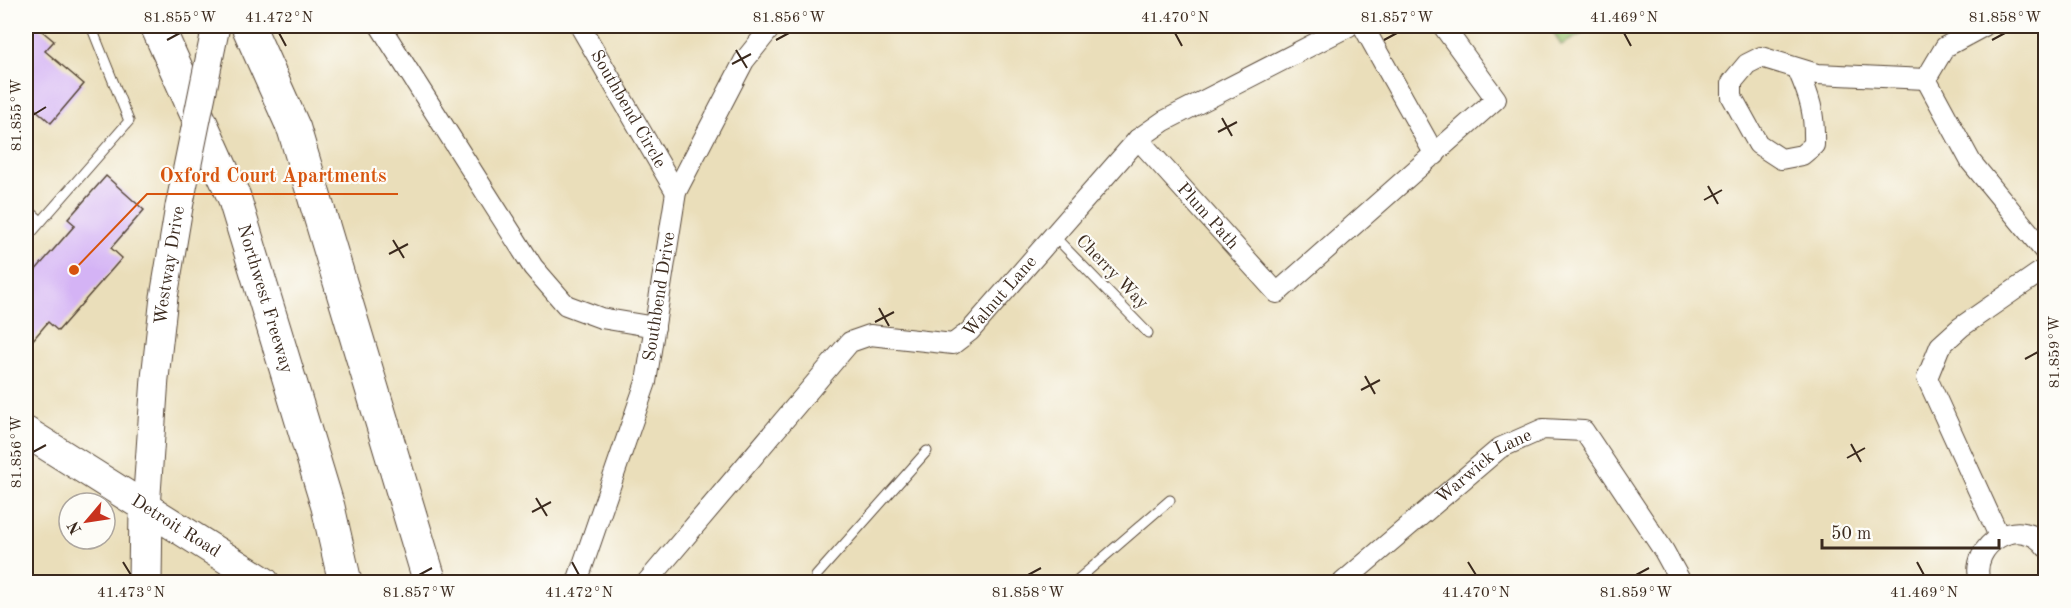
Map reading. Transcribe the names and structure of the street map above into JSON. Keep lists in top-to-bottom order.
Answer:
{
  "streets": {
    "highway": ["Northwest Freeway"],
    "main road": ["Westway Drive", "Detroit Road"],
    "street": [
      "Southbend Circle",
      "Plum Path",
      "Southbend Drive",
      "Walnut Lane",
      "Warwick Lane"
    ],
    "lane": ["Cherry Way"]
  },
  "crossings": [
    ["Southbend Circle", "Southbend Drive"],
    ["Plum Path", "Walnut Lane"],
    ["Westway Drive", "Detroit Road"],
    ["Cherry Way", "Walnut Lane"]
  ],
  "places": ["Oxford Court Apartments"],
  "scale_bar": "50 m",
  "north": "bottom left",
  "coordinates": [
    "81.855°W",
    "41.472°N",
    "81.856°W",
    "41.470°N",
    "81.857°W",
    "41.469°N",
    "81.858°W",
    "81.859°W",
    "41.473°N"
  ]
}
